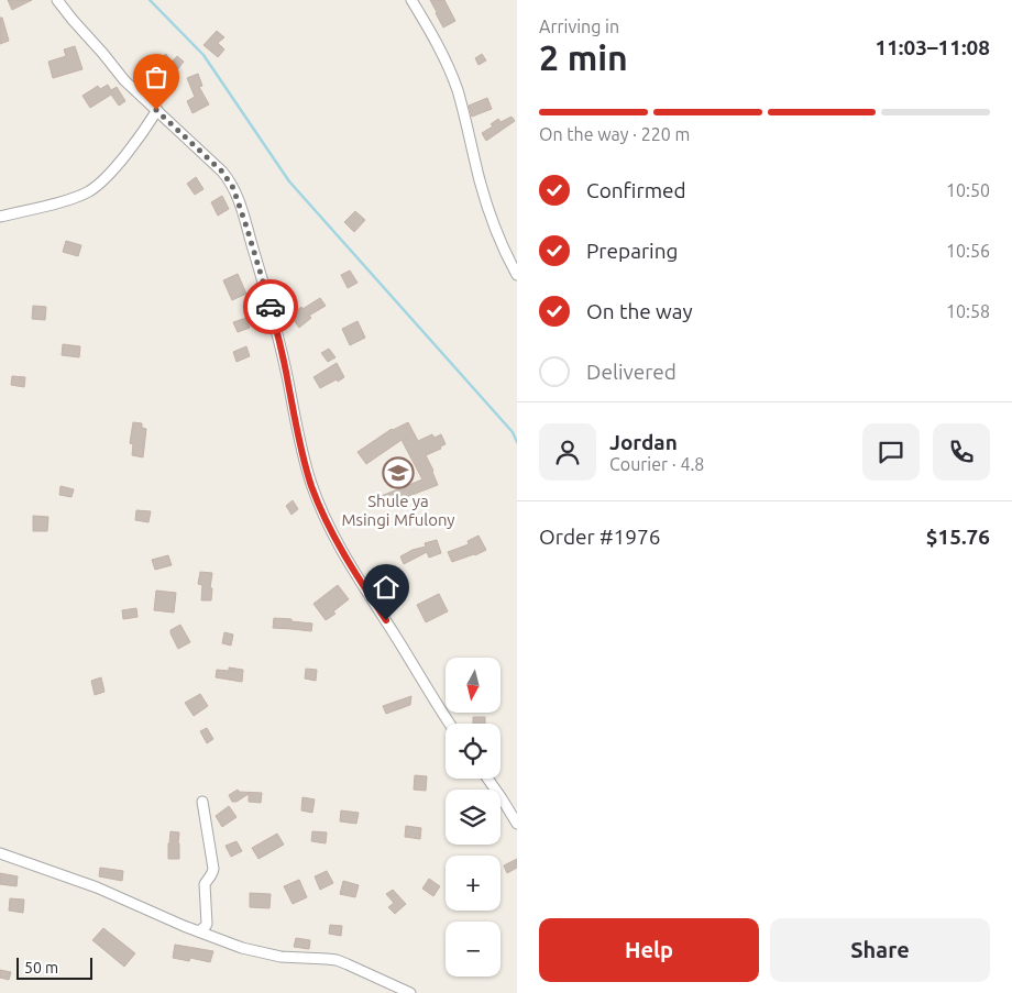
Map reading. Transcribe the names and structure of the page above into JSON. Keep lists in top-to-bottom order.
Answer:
{
  "places": {
    "school or university": ["Shule ya Msingi Mfulony"]
  },
  "scale_bar": "50 m",
  "north": "bottom",
  "page": {
    "heading": ["2 min", "Arriving in", "11:03–11:08"],
    "panel": [
      "Jordan",
      "Courier · 4.8",
      "Order #1976",
      "$15.76"
    ],
    "bar": "On the way · 220 m",
    "list": [
      ["Confirmed", "10:50"],
      ["Preparing", "10:56"],
      ["On the way", "10:58"],
      "Delivered"
    ],
    "map_buttons": ["+", "−"],
    "buttons": ["Help", "Share"],
    "scale": "50 m"
  }
}
